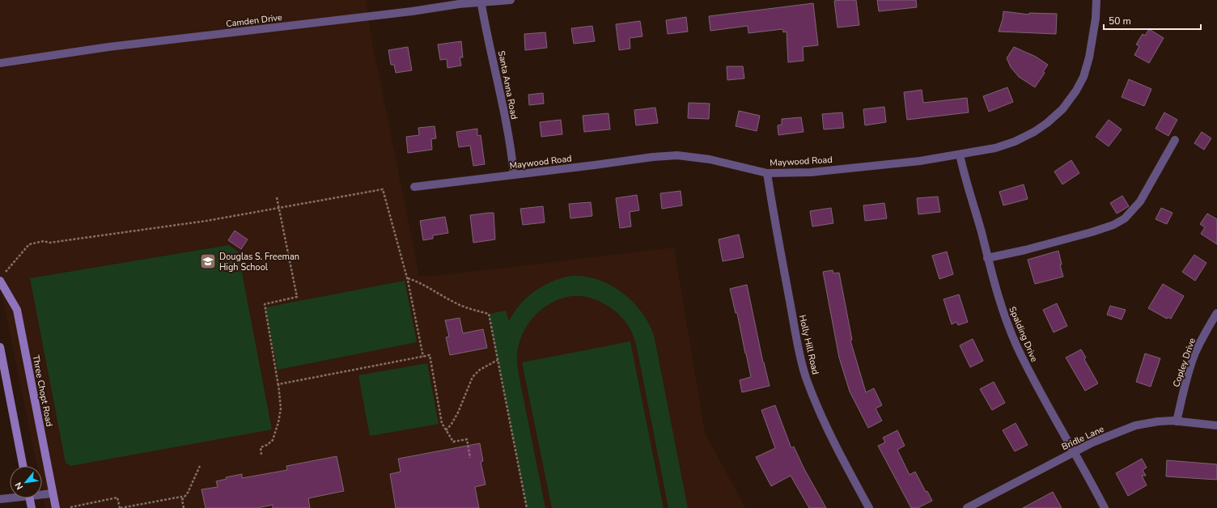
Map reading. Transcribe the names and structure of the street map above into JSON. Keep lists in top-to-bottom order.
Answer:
{
  "streets": {
    "main road": ["Three Chopt Road"],
    "street": [
      "Camden Drive",
      "Santa Anna Road",
      "Maywood Road",
      "Spalding Drive",
      "Holly Hill Road",
      "Copley Drive",
      "Bridle Lane"
    ]
  },
  "crossings": [
    ["Camden Drive", "Santa Anna Road"],
    ["Santa Anna Road", "Maywood Road"],
    ["Maywood Road", "Spalding Drive"],
    ["Maywood Road", "Holly Hill Road"],
    ["Spalding Drive", "Bridle Lane"],
    ["Copley Drive", "Bridle Lane"]
  ],
  "places": {
    "school or university": ["Douglas S. Freeman High School"]
  },
  "scale_bar": "50 m",
  "north": "bottom left"
}
